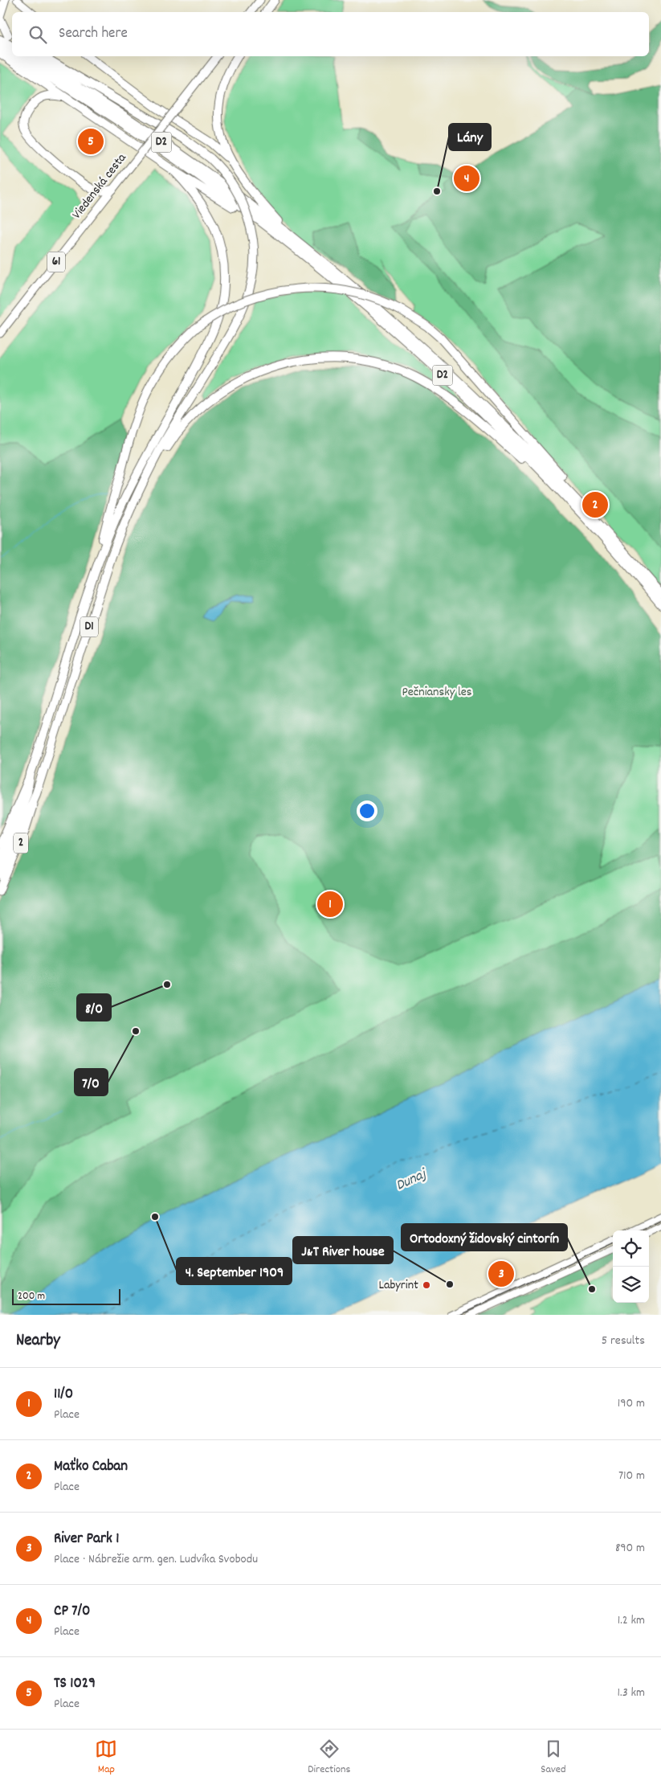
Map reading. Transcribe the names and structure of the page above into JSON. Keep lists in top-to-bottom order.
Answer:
{
  "streets": {
    "highway": ["D2", "D1"],
    "main road": ["Viedenská cesta", "61", "2"]
  },
  "crossings": [
    ["D1", "2"]
  ],
  "water": ["Dunaj"],
  "parks": ["Pečniansky les"],
  "places": [
    "Lány",
    "8/0",
    "7/0",
    "4. September 1909",
    "J&T River house",
    "Labyrint",
    "Ortodoxný židovský cintorín"
  ],
  "scale_bar": "200 m",
  "page": {
    "search": "Search here",
    "pins": [
      "5",
      "4",
      "2",
      "1",
      "3"
    ],
    "scale": "200 m",
    "heading": ["Nearby", "5 results"],
    "list": [
      {
        "mark": "1",
        "name": "11/0",
        "note": "Place",
        "value": "190 m"
      },
      {
        "mark": "2",
        "name": "Maťko Caban",
        "note": "Place",
        "value": "710 m"
      },
      {
        "mark": "3",
        "name": "River Park 1",
        "note": "Place · Nábrežie arm. gen. Ludvíka Svobodu",
        "value": "890 m"
      },
      {
        "mark": "4",
        "name": "CP 7/0",
        "note": "Place",
        "value": "1.2 km"
      },
      {
        "mark": "5",
        "name": "TS 1029",
        "note": "Place",
        "value": "1.3 km"
      }
    ],
    "nav": ["Map", "Directions", "Saved"]
  }
}
